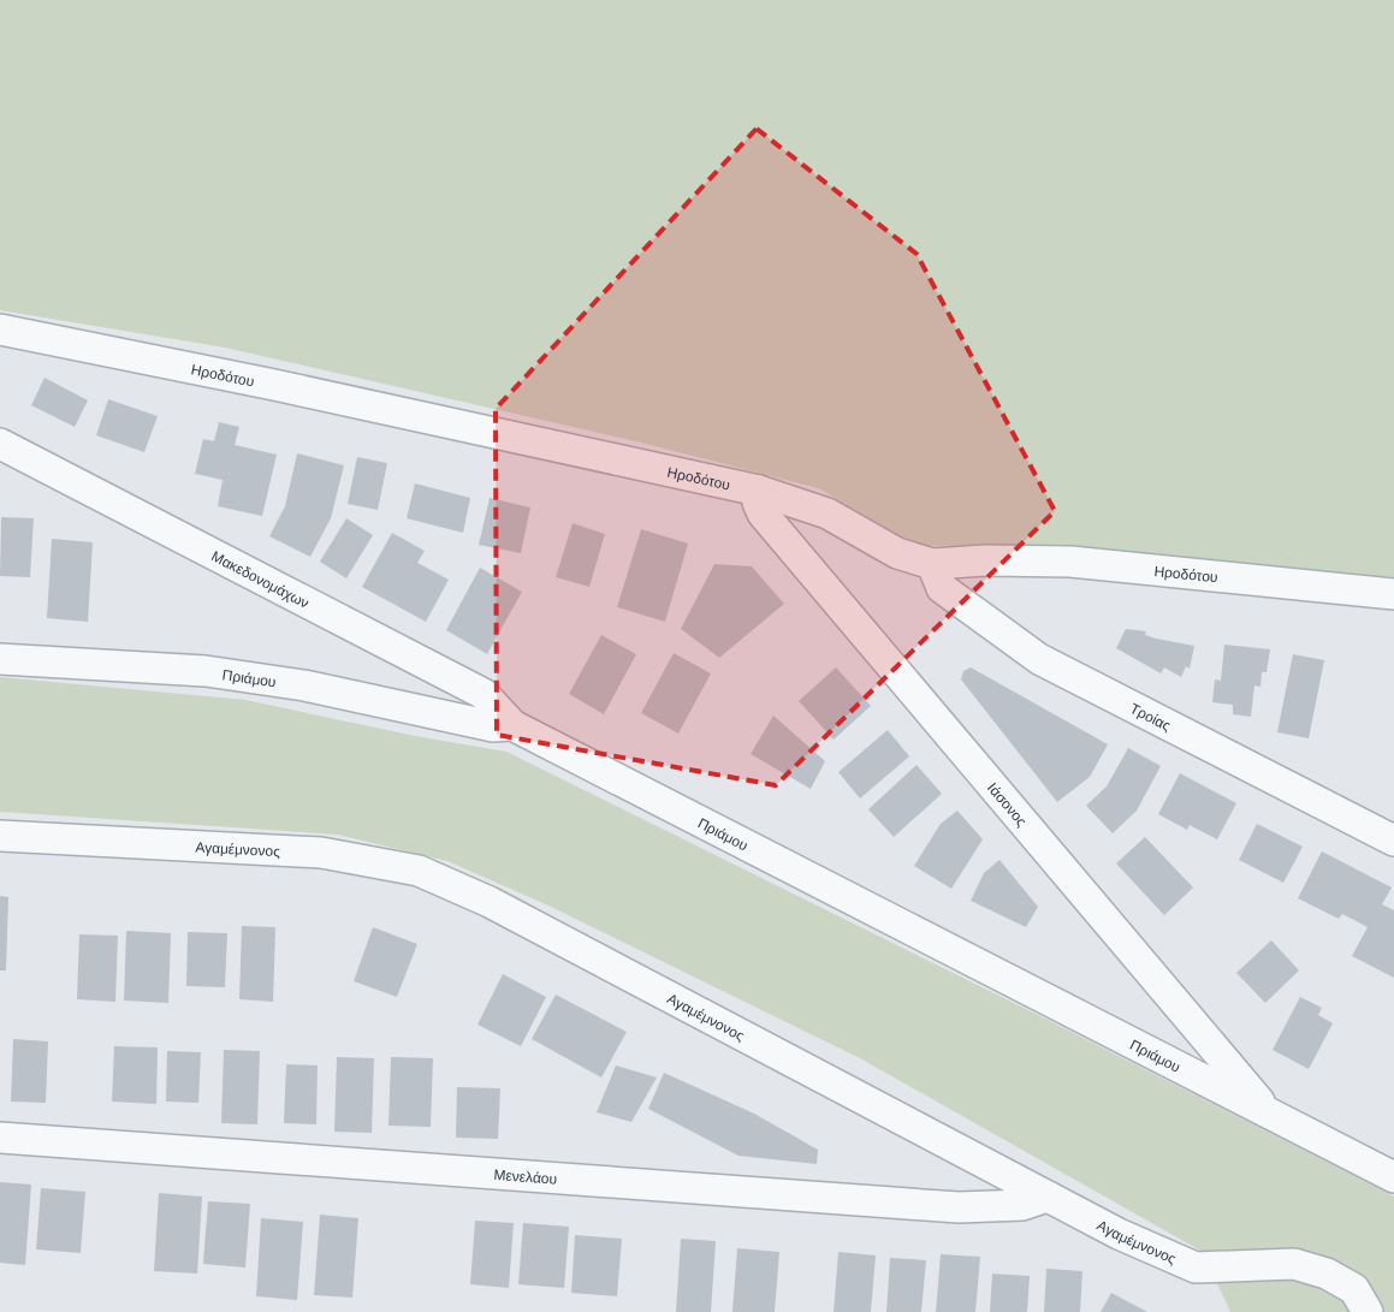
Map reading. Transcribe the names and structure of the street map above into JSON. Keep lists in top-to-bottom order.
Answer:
{
  "streets": {
    "street": [
      "Ηροδότου",
      "Μακεδονομάχων",
      "Πριάμου",
      "Τροίας",
      "Ιάσονος",
      "Αγαμέμνονος",
      "Μενελάου"
    ]
  },
  "crossings": [
    ["Ηροδότου", "Τροίας"],
    ["Ηροδότου", "Ιάσονος"],
    ["Μακεδονομάχων", "Πριάμου"],
    ["Πριάμου", "Ιάσονος"],
    ["Αγαμέμνονος", "Μενελάου"]
  ]
}
